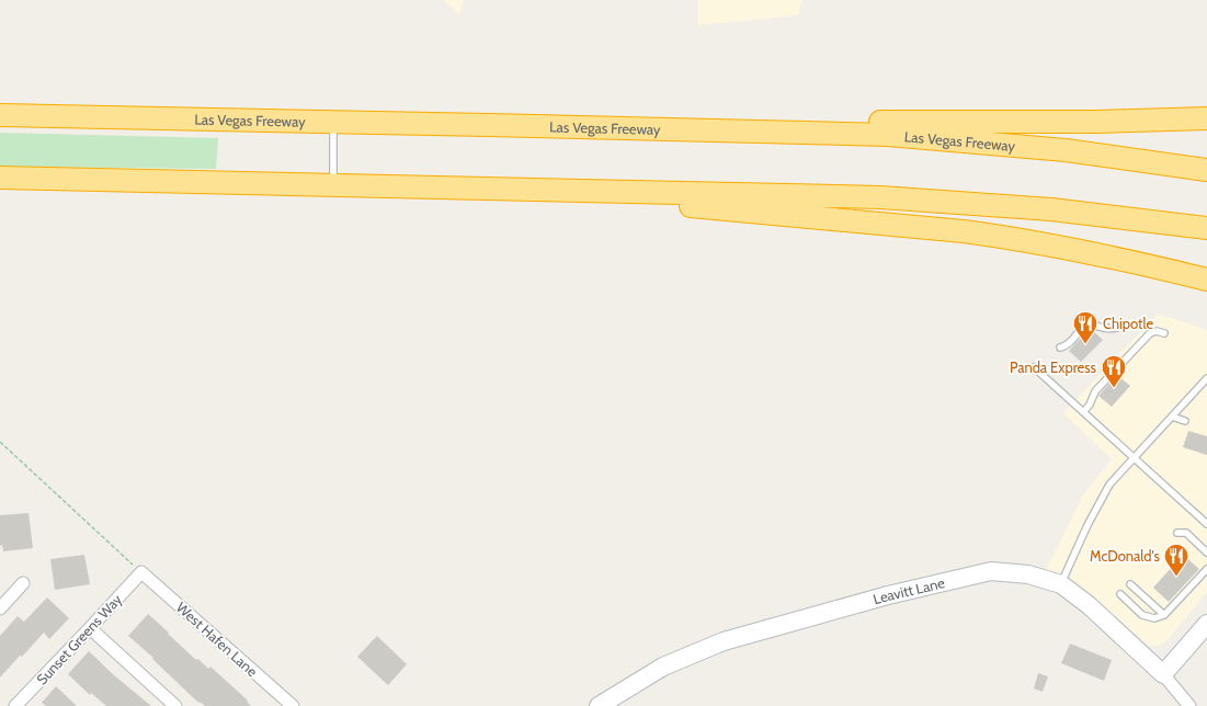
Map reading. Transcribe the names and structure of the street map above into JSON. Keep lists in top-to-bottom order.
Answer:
{
  "streets": {
    "highway": ["Las Vegas Freeway"],
    "main road": ["Leavitt Lane"],
    "street": ["Sunset Greens Way", "West Hafen Lane"]
  },
  "crossings": [
    ["Sunset Greens Way", "West Hafen Lane"]
  ],
  "places": {
    "restaurant": ["Chipotle", "Panda Express", "McDonald's"]
  }
}
